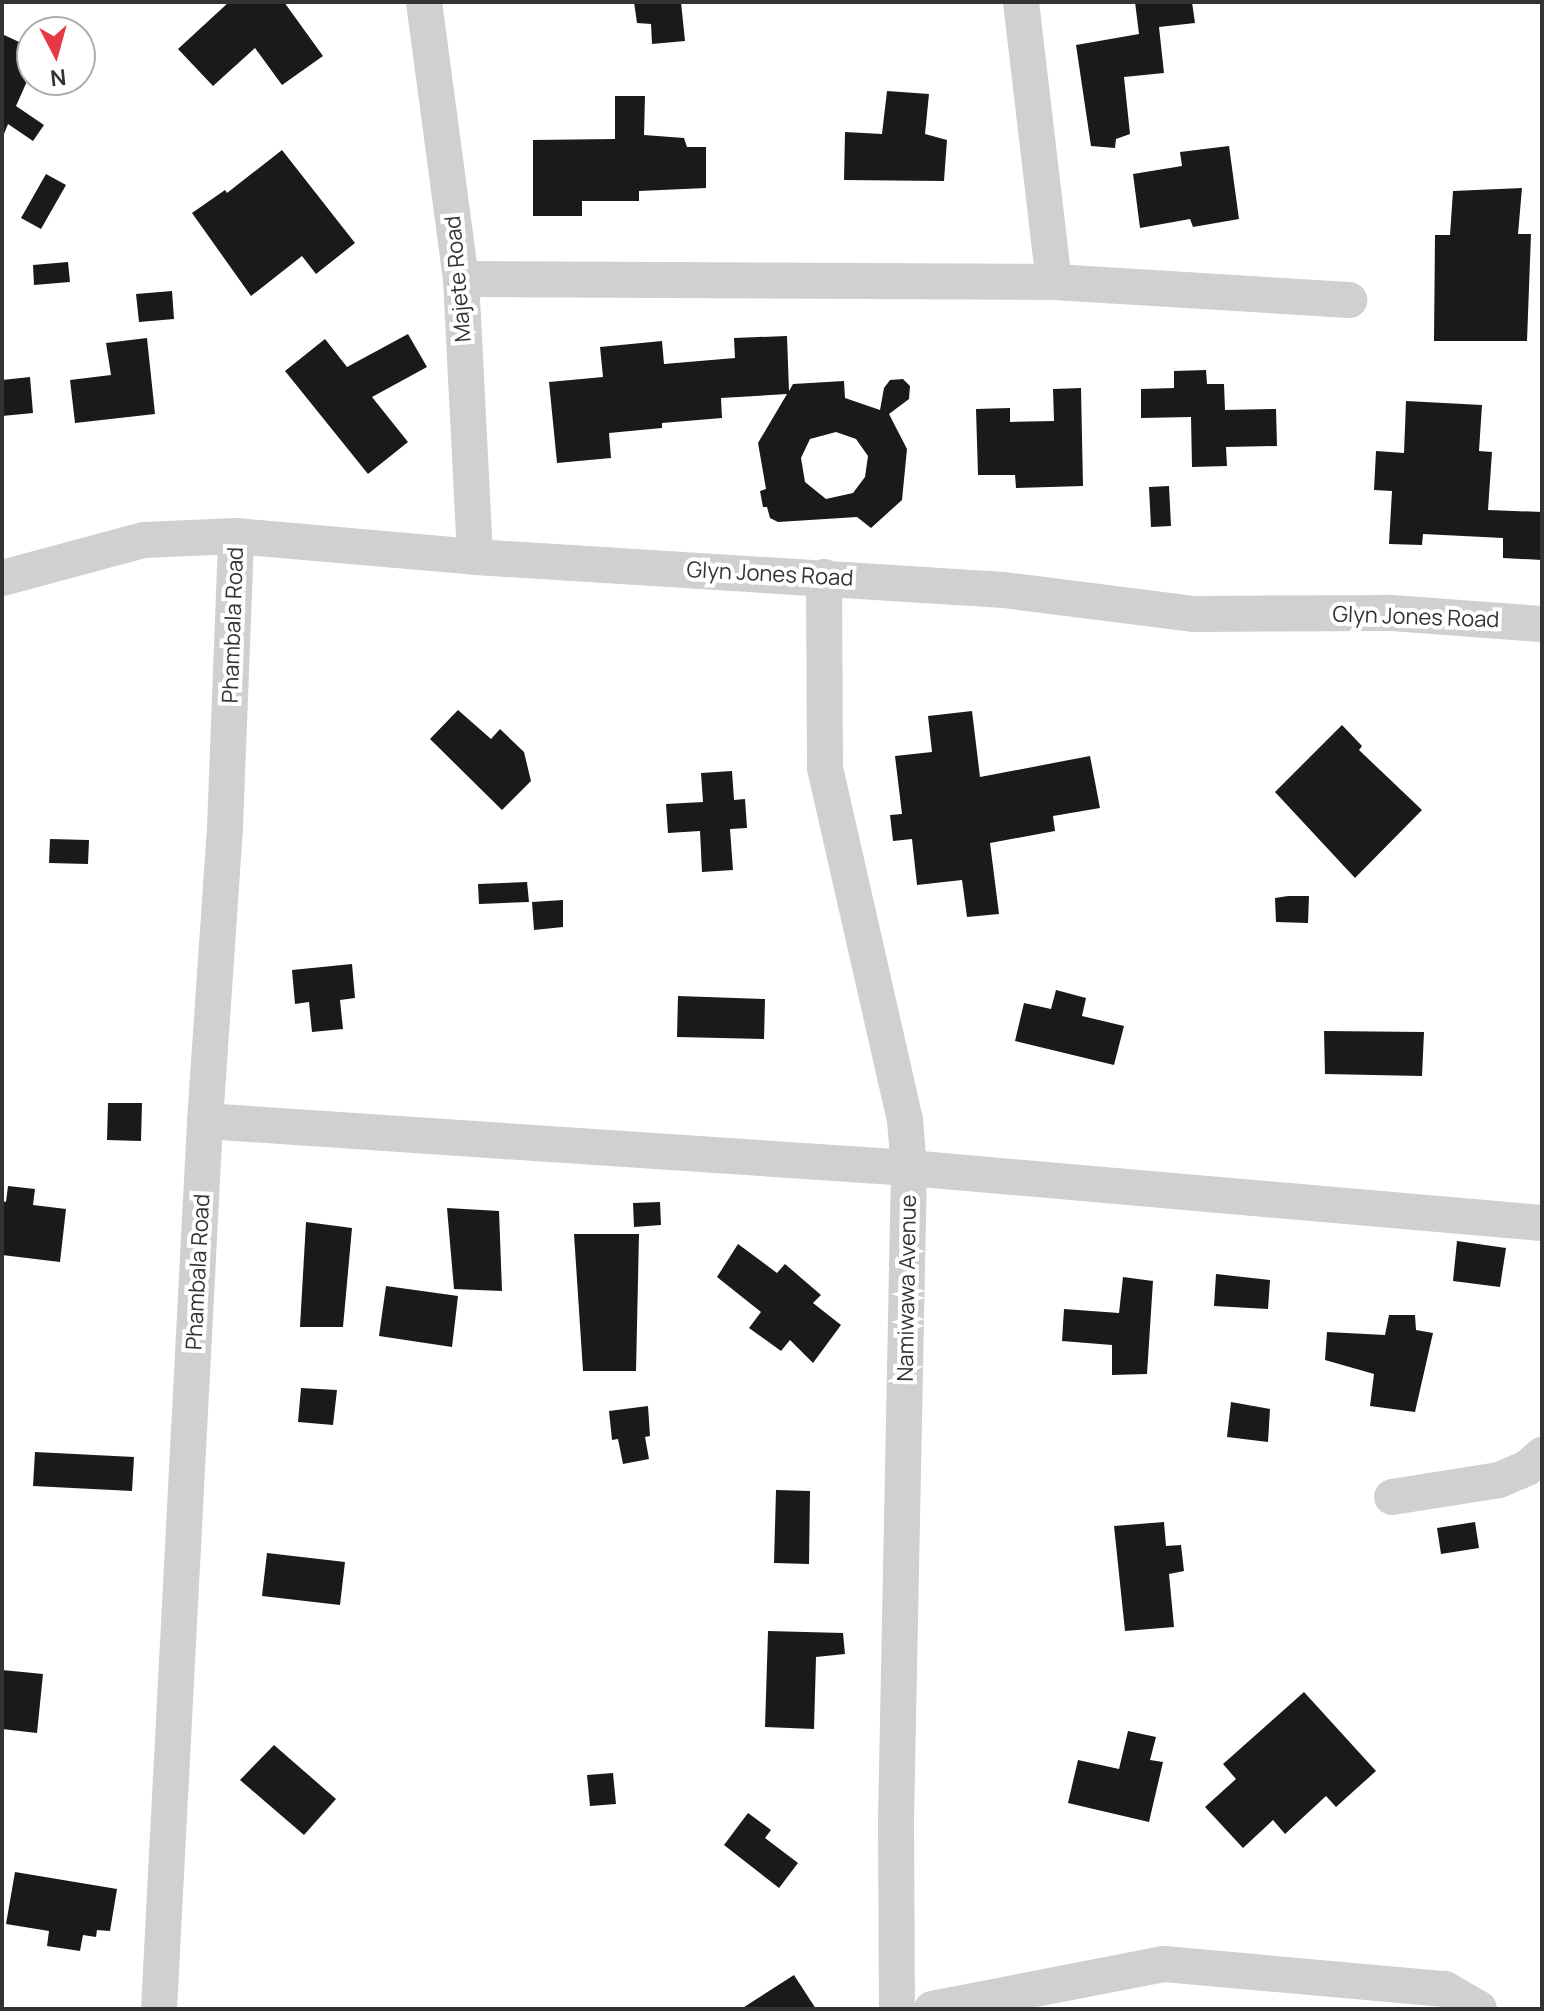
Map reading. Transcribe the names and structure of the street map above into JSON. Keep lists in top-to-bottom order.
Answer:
{
  "streets": {
    "street": [
      "Majete Road",
      "Glyn Jones Road",
      "Phambala Road",
      "Namiwawa Avenue"
    ]
  },
  "crossings": [
    ["Majete Road", "Glyn Jones Road"],
    ["Glyn Jones Road", "Phambala Road"],
    ["Glyn Jones Road", "Namiwawa Avenue"]
  ],
  "north": "bottom"
}
